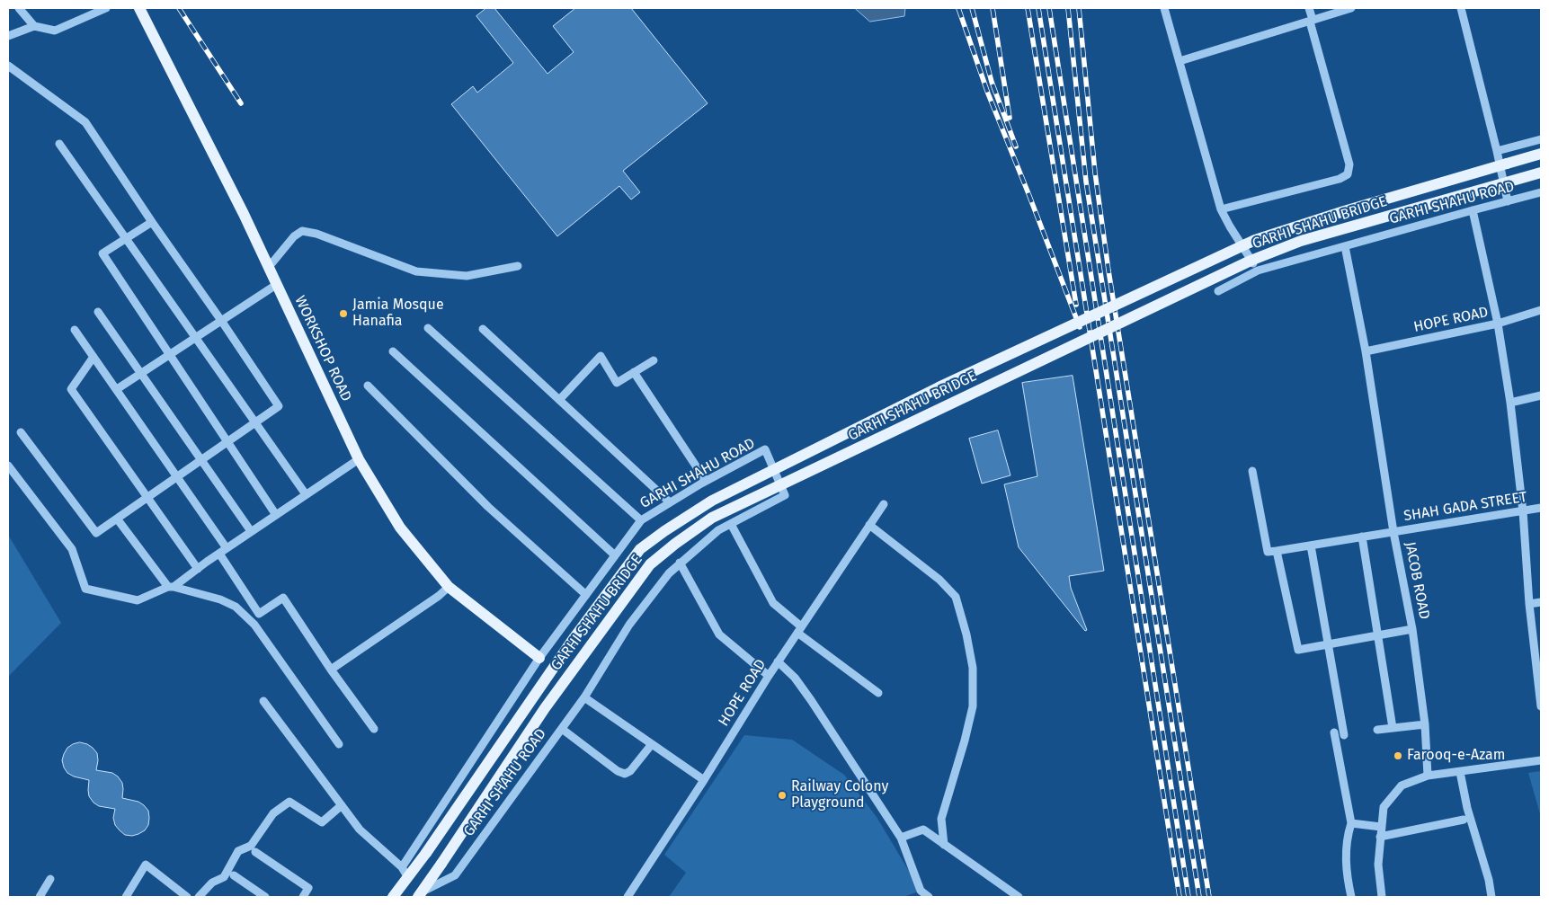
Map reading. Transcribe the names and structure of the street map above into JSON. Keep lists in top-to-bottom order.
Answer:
{
  "streets": {
    "main road": ["GARHI SHAHU BRIDGE", "WORKSHOP ROAD"],
    "street": [
      "GARHI SHAHU ROAD",
      "HOPE ROAD",
      "SHAH GADA STREET",
      "JACOB ROAD"
    ]
  },
  "crossings": [
    ["GARHI SHAHU ROAD", "GARHI SHAHU BRIDGE"],
    ["GARHI SHAHU ROAD", "WORKSHOP ROAD"],
    ["GARHI SHAHU ROAD", "JACOB ROAD"],
    ["HOPE ROAD", "JACOB ROAD"],
    ["SHAH GADA STREET", "JACOB ROAD"]
  ],
  "places": ["Jamia Mosque Hanafia", "Farooq-e-Azam", "Railway Colony Playground"]
}
